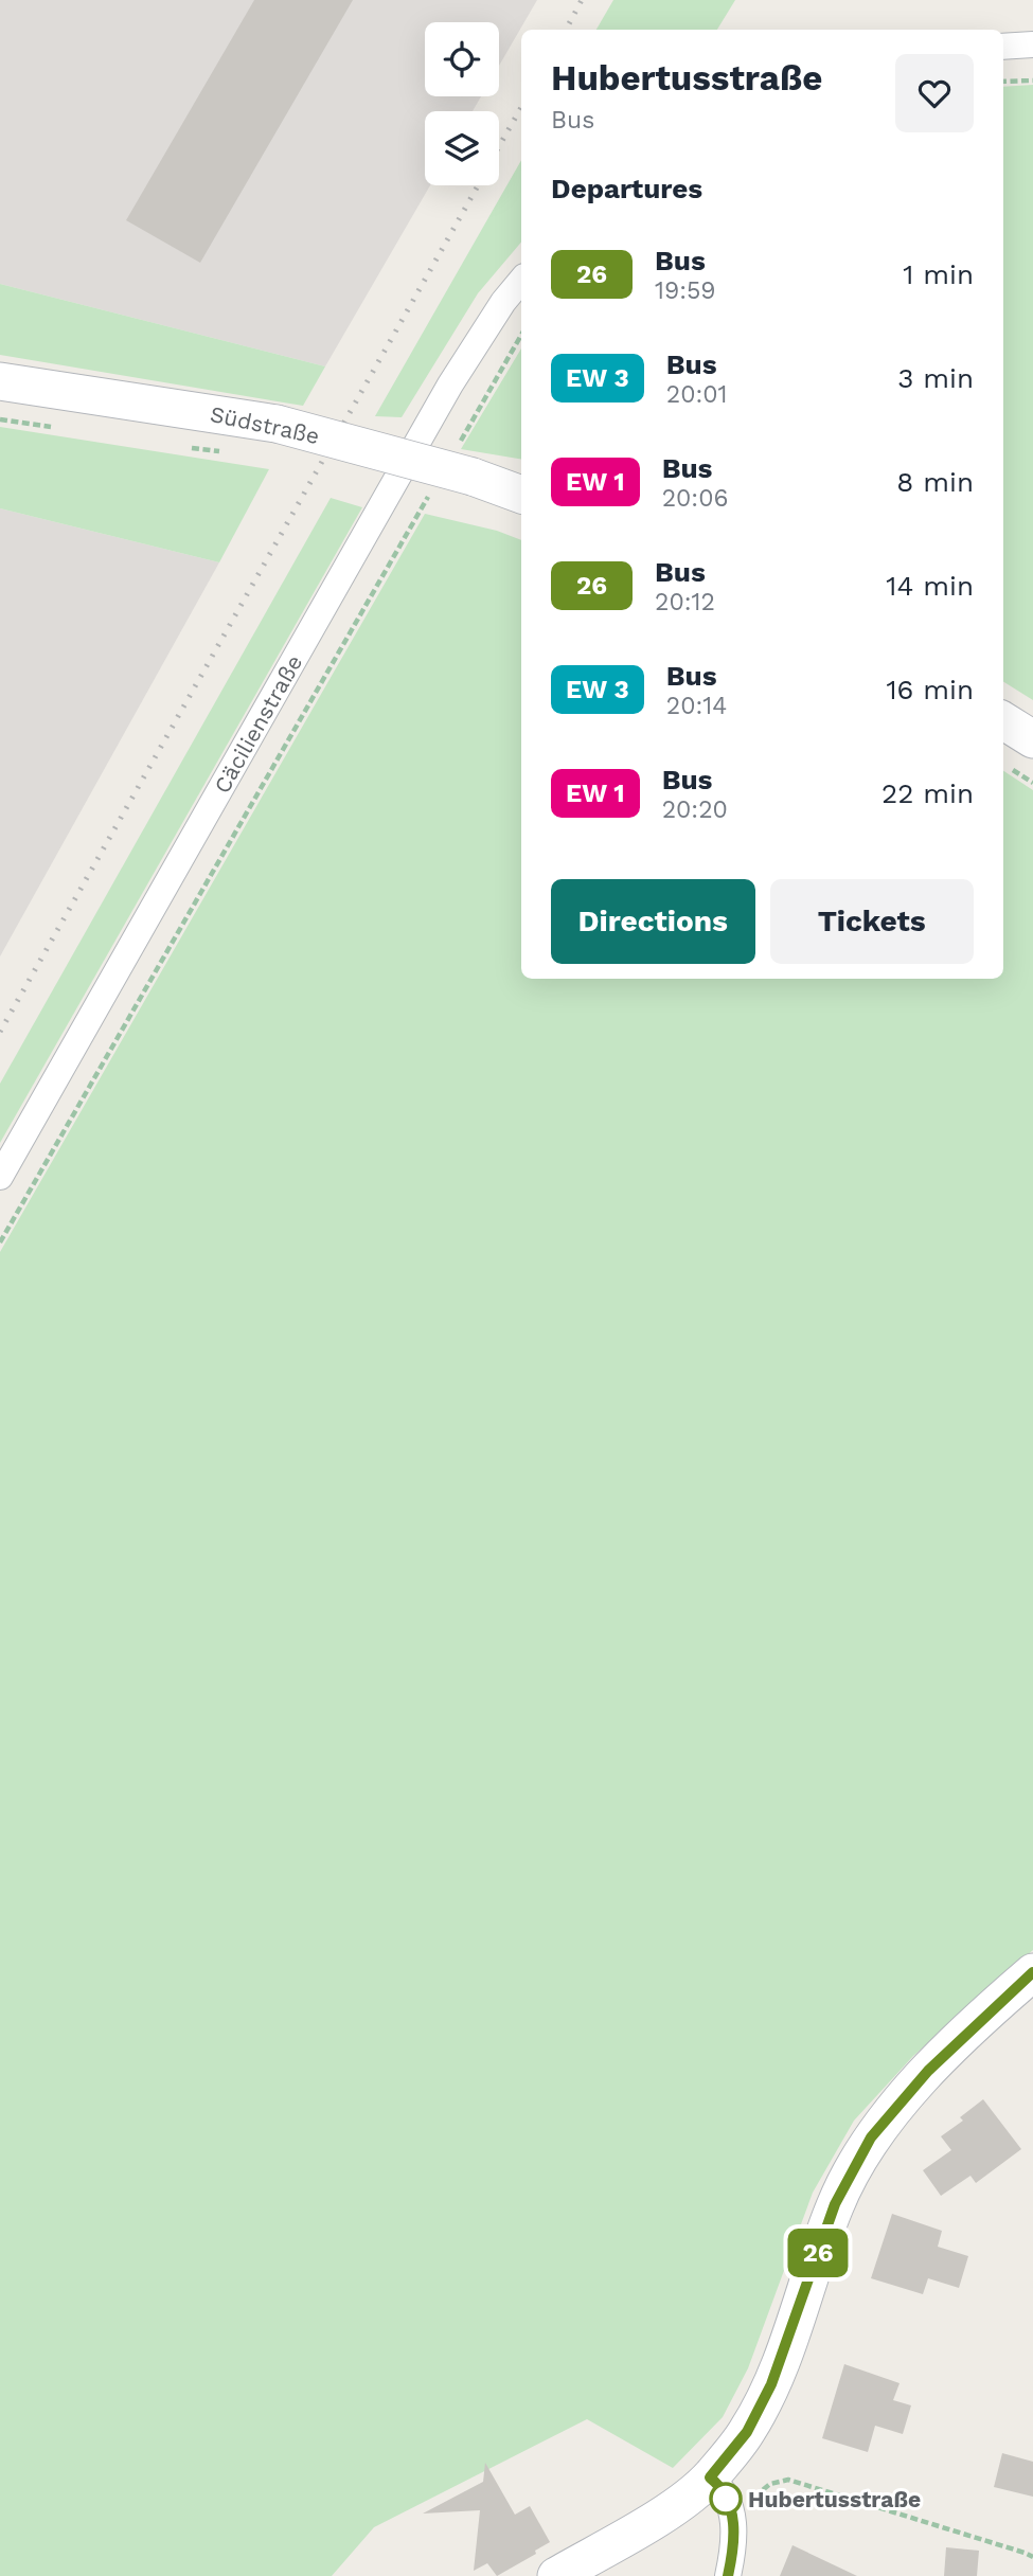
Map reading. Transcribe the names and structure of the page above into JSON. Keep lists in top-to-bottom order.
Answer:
{
  "streets": {
    "main road": ["Südstraße"],
    "street": ["Cäcilienstraße"]
  },
  "places": ["Hubertusstraße"],
  "lines": ["bus line 26"],
  "page": {
    "on_map": "26",
    "heading": [
      ["Hubertusstraße", "Bus"],
      "Departures"
    ],
    "list": [
      {
        "mark": "26",
        "name": "Bus",
        "note": "19:59",
        "value": "1 min"
      },
      {
        "mark": "EW 3",
        "name": "Bus",
        "note": "20:01",
        "value": "3 min"
      },
      {
        "mark": "EW 1",
        "name": "Bus",
        "note": "20:06",
        "value": "8 min"
      },
      {
        "mark": "26",
        "name": "Bus",
        "note": "20:12",
        "value": "14 min"
      },
      {
        "mark": "EW 3",
        "name": "Bus",
        "note": "20:14",
        "value": "16 min"
      },
      {
        "mark": "EW 1",
        "name": "Bus",
        "note": "20:20",
        "value": "22 min"
      }
    ],
    "buttons": ["Directions", "Tickets"]
  }
}
